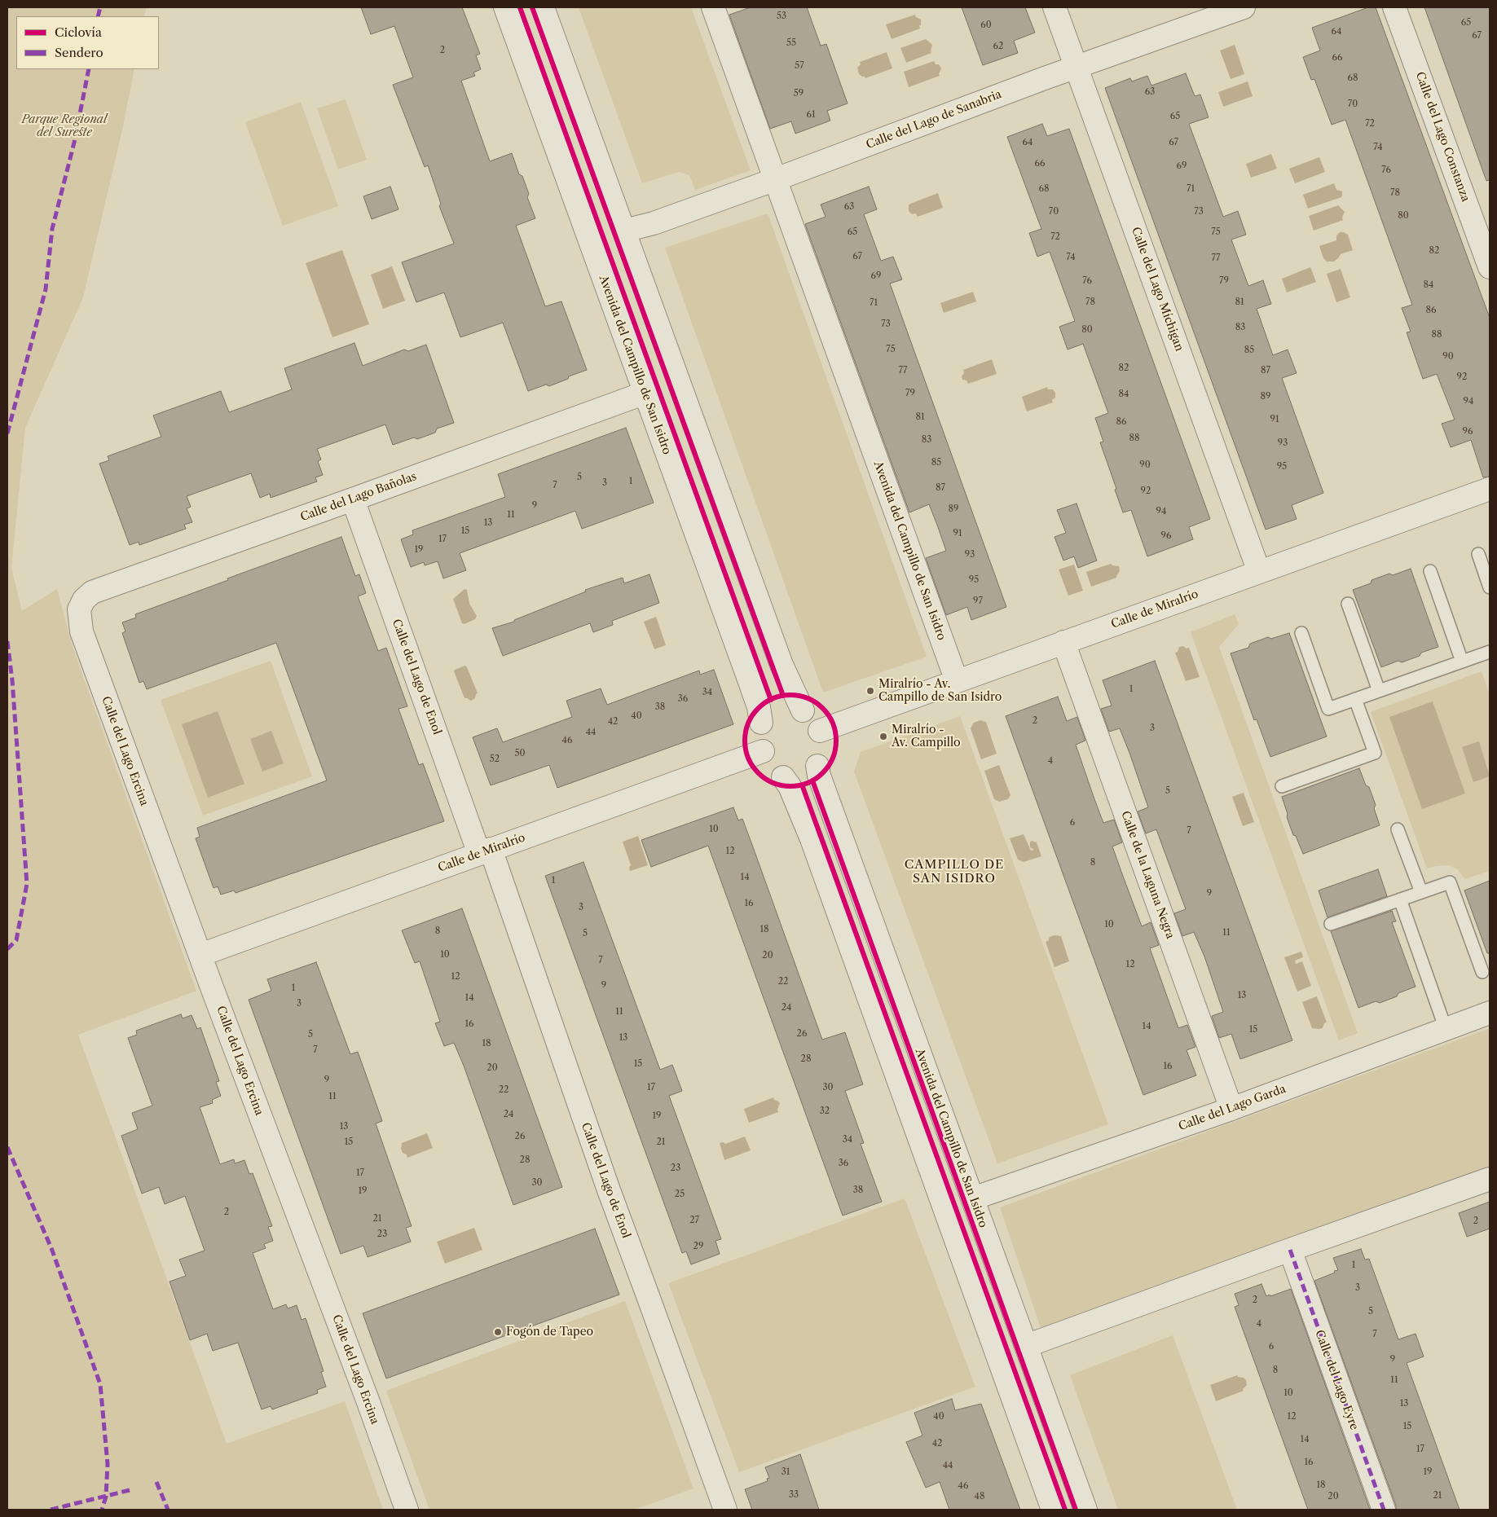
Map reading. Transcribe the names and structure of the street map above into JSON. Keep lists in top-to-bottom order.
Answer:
{
  "streets": {
    "street": [
      "Calle del Lago de Sanabria",
      "Calle del Lago Constanza",
      "Calle del Lago Míchigan",
      "Avenida del Campillo de San Isidro",
      "Calle del Lago Bañolas",
      "Calle de Miralrío",
      "Calle del Lago de Enol",
      "Calle del Lago Ercina",
      "Calle de la Laguna Negra",
      "Calle del Lago Garda",
      "Calle del Lago Eyre"
    ]
  },
  "crossings": [
    ["Calle del Lago de Sanabria", "Calle del Lago Míchigan"],
    ["Calle del Lago de Sanabria", "Avenida del Campillo de San Isidro"],
    ["Calle del Lago Míchigan", "Calle de Miralrío"],
    ["Avenida del Campillo de San Isidro", "Calle del Lago Bañolas"],
    ["Avenida del Campillo de San Isidro", "Calle de Miralrío"],
    ["Avenida del Campillo de San Isidro", "Calle del Lago Garda"],
    ["Calle del Lago Bañolas", "Calle del Lago de Enol"],
    ["Calle del Lago Bañolas", "Calle del Lago Ercina"],
    ["Calle de Miralrío", "Calle del Lago de Enol"],
    ["Calle de Miralrío", "Calle del Lago Ercina"],
    ["Calle de Miralrío", "Calle de la Laguna Negra"],
    ["Calle de la Laguna Negra", "Calle del Lago Garda"]
  ],
  "districts": ["CAMPILLO DE SAN ISIDRO"],
  "parks": ["Parque Regional del Sureste"],
  "places": ["Miralrío - Av. Campillo de San Isidro", "Miralrío - Av. Campillo", "Fogón de Tapeo"],
  "house_numbers": [
    "53",
    "65",
    "60",
    "64",
    "67",
    "55",
    "62",
    "2",
    "66",
    "57",
    "68",
    "63",
    "59",
    "70",
    "61",
    "65",
    "72",
    "64",
    "67",
    "74",
    "66",
    "69",
    "76",
    "68",
    "71",
    "78",
    "63",
    "70",
    "73",
    "80",
    "65",
    "75",
    "72",
    "82",
    "67",
    "74",
    "77",
    "69",
    "76",
    "79",
    "84",
    "78",
    "81",
    "71",
    "86",
    "73",
    "83",
    "80",
    "88",
    "75",
    "85",
    "90",
    "82",
    "77",
    "87",
    "92",
    "79",
    "84",
    "89",
    "94",
    "81",
    "91",
    "86",
    "96",
    "88",
    "83",
    "93",
    "85",
    "90",
    "95",
    "5",
    "1",
    "3",
    "7",
    "87",
    "92",
    "9",
    "89",
    "94",
    "11",
    "13",
    "15",
    "91",
    "96",
    "17",
    "19",
    "93",
    "95",
    "97",
    "1",
    "34",
    "36",
    "38",
    "40",
    "2",
    "42",
    "3",
    "44",
    "46",
    "50",
    "52",
    "4",
    "5",
    "6",
    "10",
    "7",
    "12",
    "8",
    "14",
    "1",
    "9",
    "16",
    "3",
    "10",
    "18",
    "8",
    "11",
    "5",
    "10",
    "20",
    "7",
    "12",
    "12",
    "22",
    "9",
    "1",
    "13",
    "14",
    "3",
    "24",
    "11",
    "16",
    "14",
    "15",
    "26",
    "5",
    "13",
    "18",
    "7",
    "28",
    "15",
    "16",
    "20",
    "9",
    "17",
    "30",
    "22",
    "11",
    "32",
    "24",
    "19",
    "13",
    "26",
    "34",
    "15",
    "21",
    "28",
    "36",
    "23",
    "17",
    "30",
    "38",
    "19",
    "25",
    "2",
    "21",
    "27",
    "2",
    "23",
    "29",
    "1",
    "3",
    "2",
    "5",
    "4",
    "7",
    "6",
    "9",
    "8",
    "11",
    "10",
    "13",
    "40",
    "12",
    "15",
    "14",
    "42",
    "17",
    "16",
    "44",
    "31",
    "19",
    "18",
    "46",
    "33",
    "21",
    "48",
    "20"
  ],
  "legend": ["Ciclovía", "Sendero"]
}
